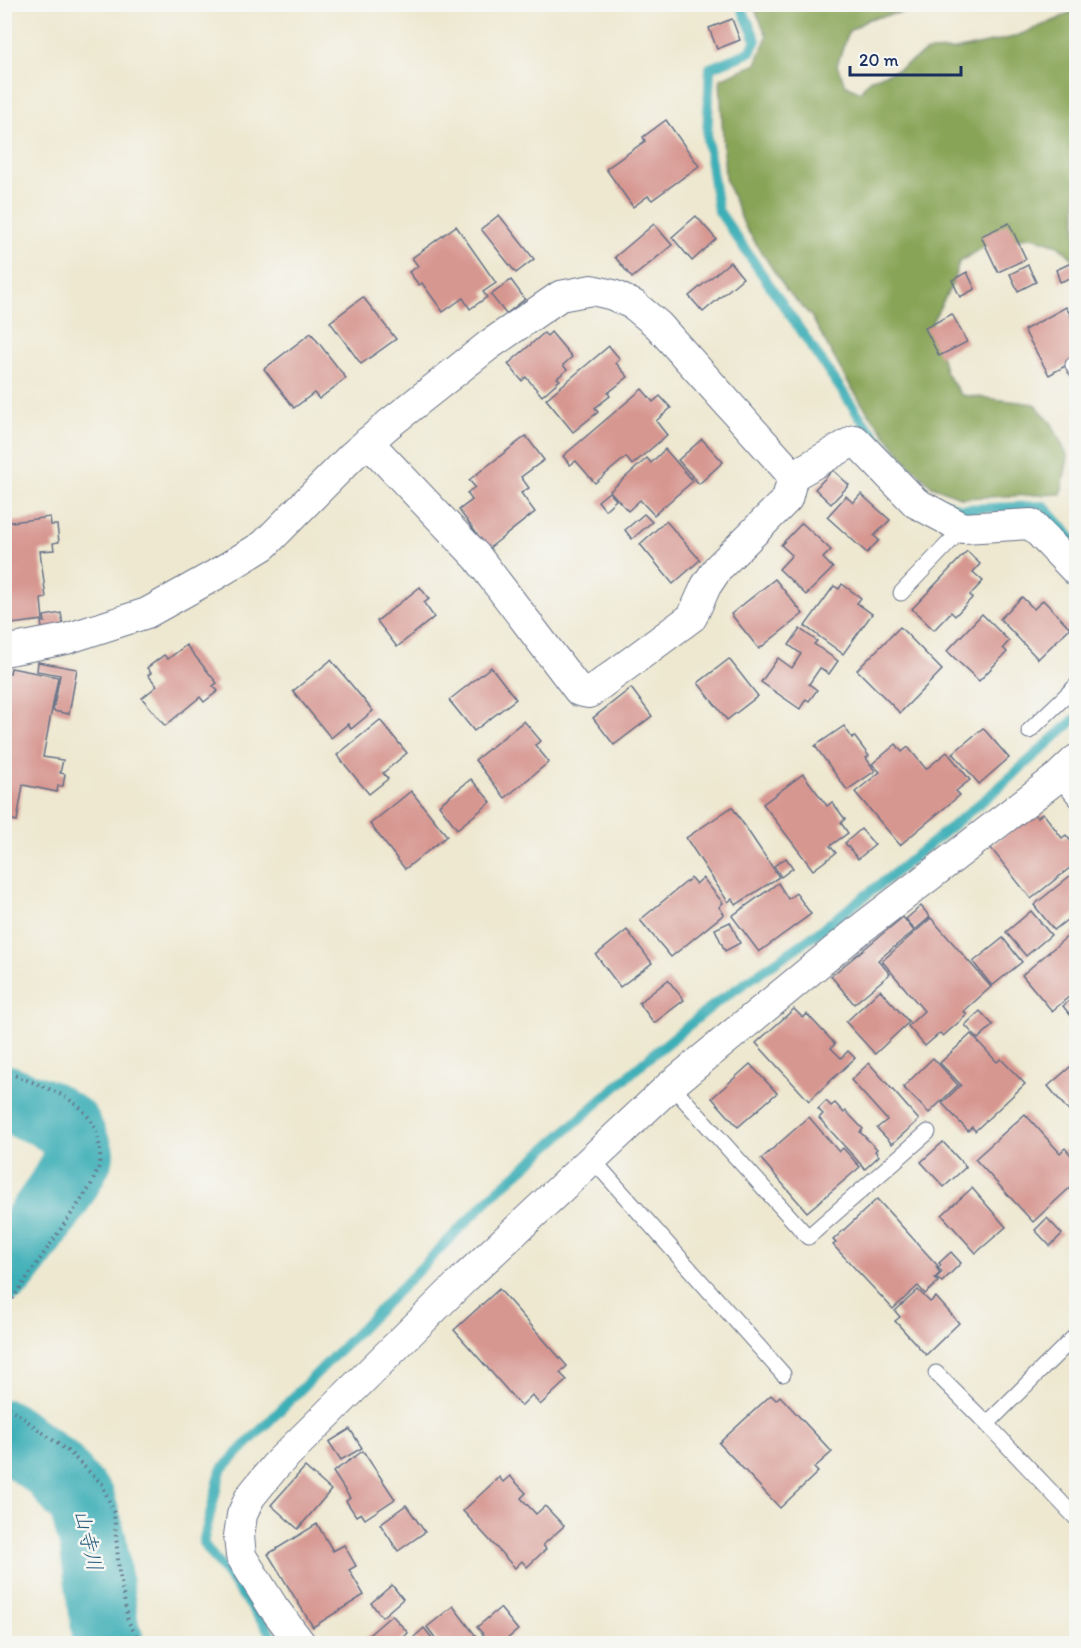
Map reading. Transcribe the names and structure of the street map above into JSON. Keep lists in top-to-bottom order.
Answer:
{
  "water": ["山寺川"],
  "scale_bar": "20 m"
}
